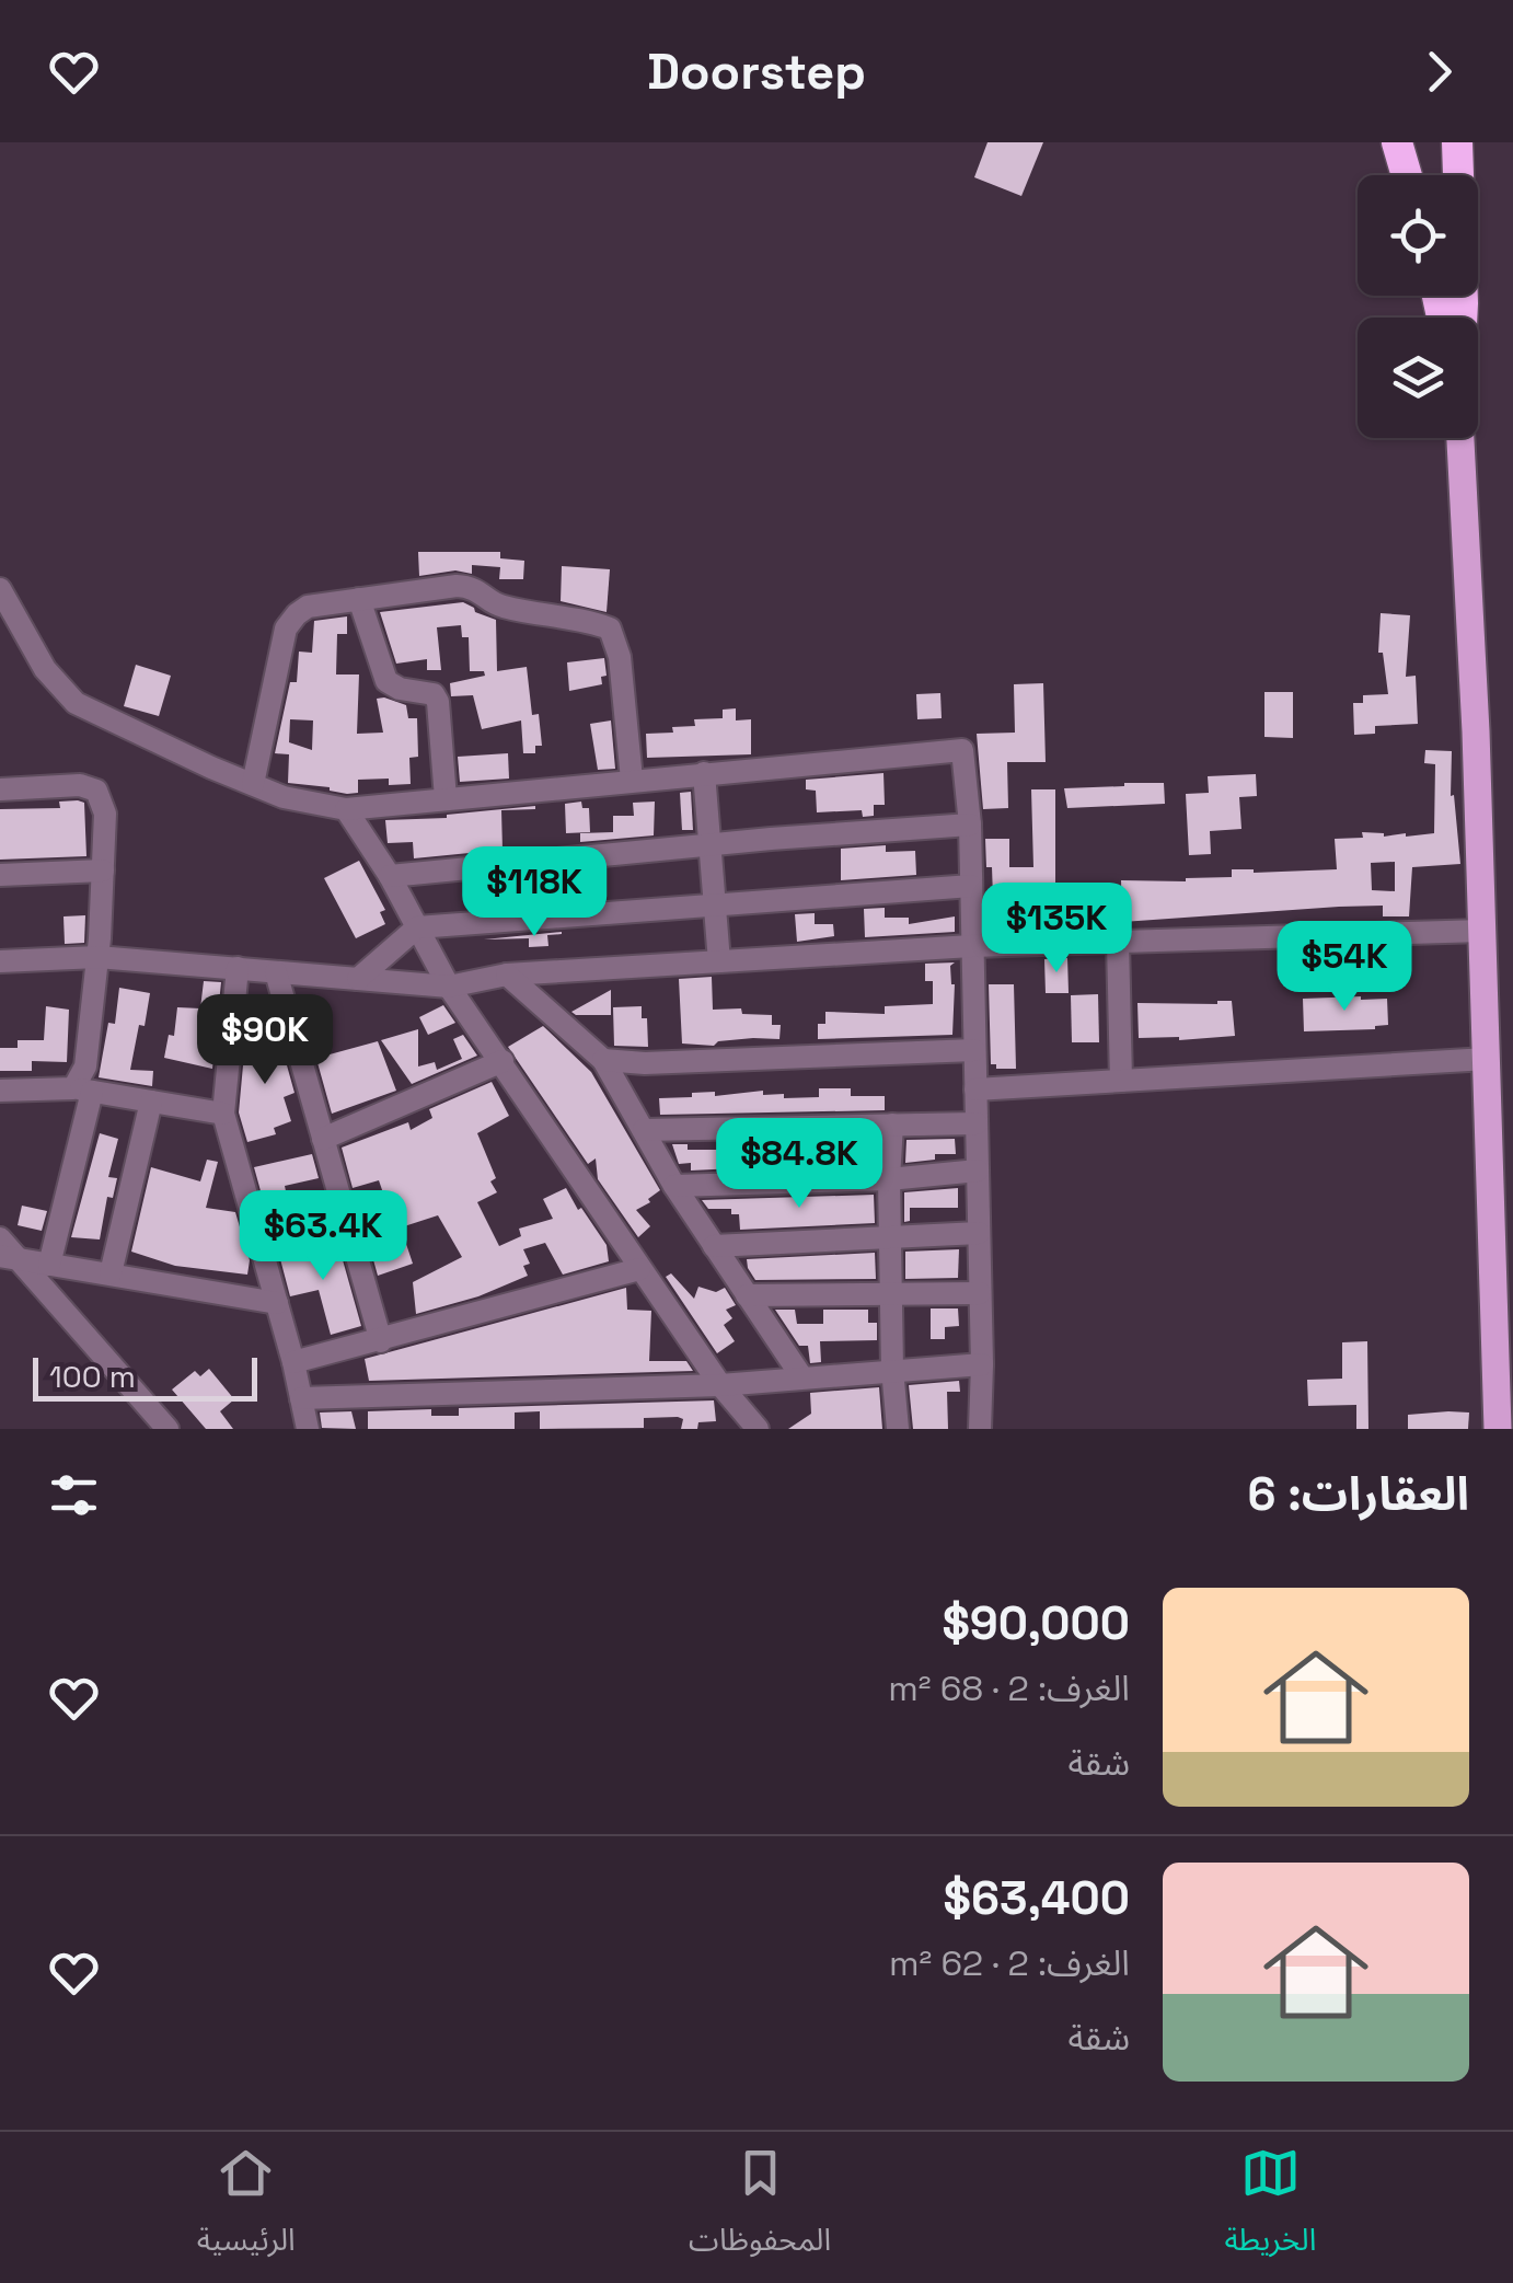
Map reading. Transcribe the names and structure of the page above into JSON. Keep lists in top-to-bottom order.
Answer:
{
  "scale_bar": "100 m",
  "page": {
    "header": "Doorstep",
    "price": [
      "$118K",
      "$135K",
      "$54K",
      "$90K",
      "$84.8K",
      "$63.4K"
    ],
    "scale": "100 m",
    "heading": "العقارات: 6",
    "list": [
      {
        "name": "$90,000",
        "note": "الغرف: 2 · 68 m² · شقة"
      },
      {
        "name": "$63,400",
        "note": "الغرف: 2 · 62 m² · شقة"
      }
    ],
    "tabs": ["الخريطة", "المحفوظات", "الرئيسية"]
  }
}
